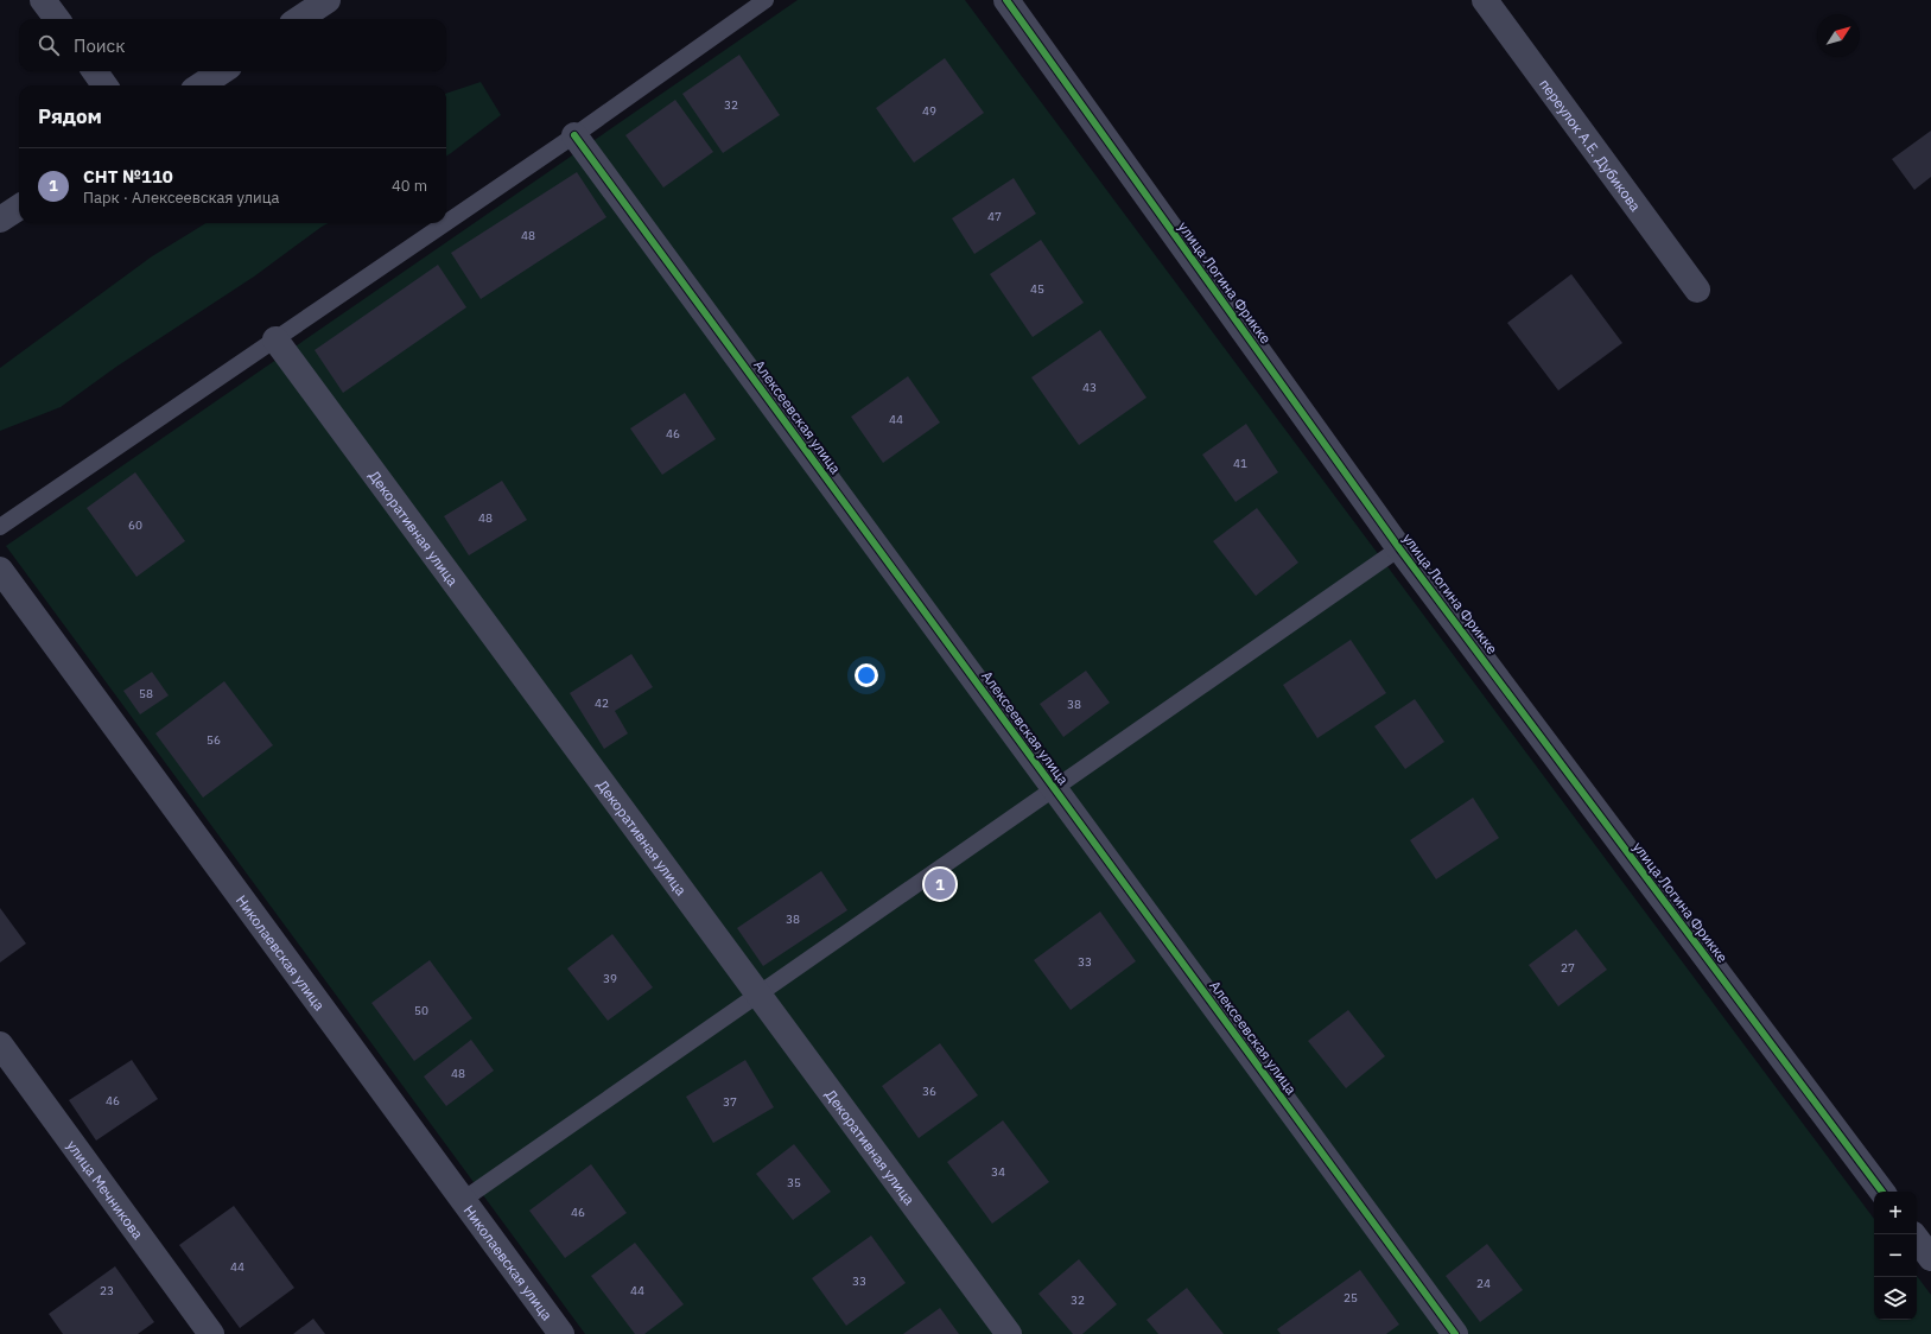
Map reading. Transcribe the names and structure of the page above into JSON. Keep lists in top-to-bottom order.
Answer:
{
  "streets": {
    "street": [
      "переулок А.Е. Дубикова",
      "улица Логина Фрикке",
      "Алексеевская улица",
      "Декоративная улица",
      "Николаевская улица",
      "улица Мечникова"
    ]
  },
  "house_numbers": [
    "32",
    "49",
    "47",
    "48",
    "45",
    "43",
    "44",
    "46",
    "41",
    "48",
    "60",
    "58",
    "42",
    "38",
    "56",
    "38",
    "33",
    "27",
    "39",
    "50",
    "48",
    "36",
    "46",
    "37",
    "34",
    "35",
    "46",
    "44",
    "33",
    "24",
    "23",
    "44",
    "25",
    "32"
  ],
  "north": "top right",
  "page": {
    "search": "Поиск",
    "heading": "Рядом",
    "list": [
      {
        "mark": "1",
        "name": "СНТ №110",
        "note": "Парк · Алексеевская улица",
        "value": "40 m"
      }
    ],
    "pins": "1",
    "map_buttons": ["+", "−"]
  }
}
